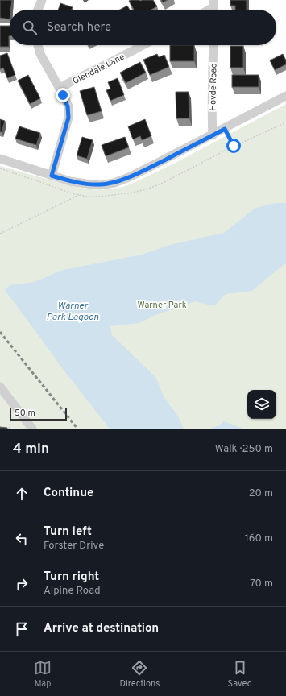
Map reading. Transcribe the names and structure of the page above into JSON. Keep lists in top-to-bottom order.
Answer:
{
  "streets": {
    "street": ["Glendale Lane", "Hovde Road"]
  },
  "water": ["Warner Park Lagoon"],
  "parks": ["Warner Park"],
  "scale_bar": "50 m",
  "page": {
    "search": "Search here",
    "scale": "50 m",
    "heading": ["4 min", "Walk · 250 m"],
    "list": [
      ["Continue", "20 m"],
      ["Turn left", "Forster Drive", "160 m"],
      ["Turn right", "Alpine Road", "70 m"],
      "Arrive at destination"
    ],
    "nav": ["Map", "Directions", "Saved"]
  }
}
